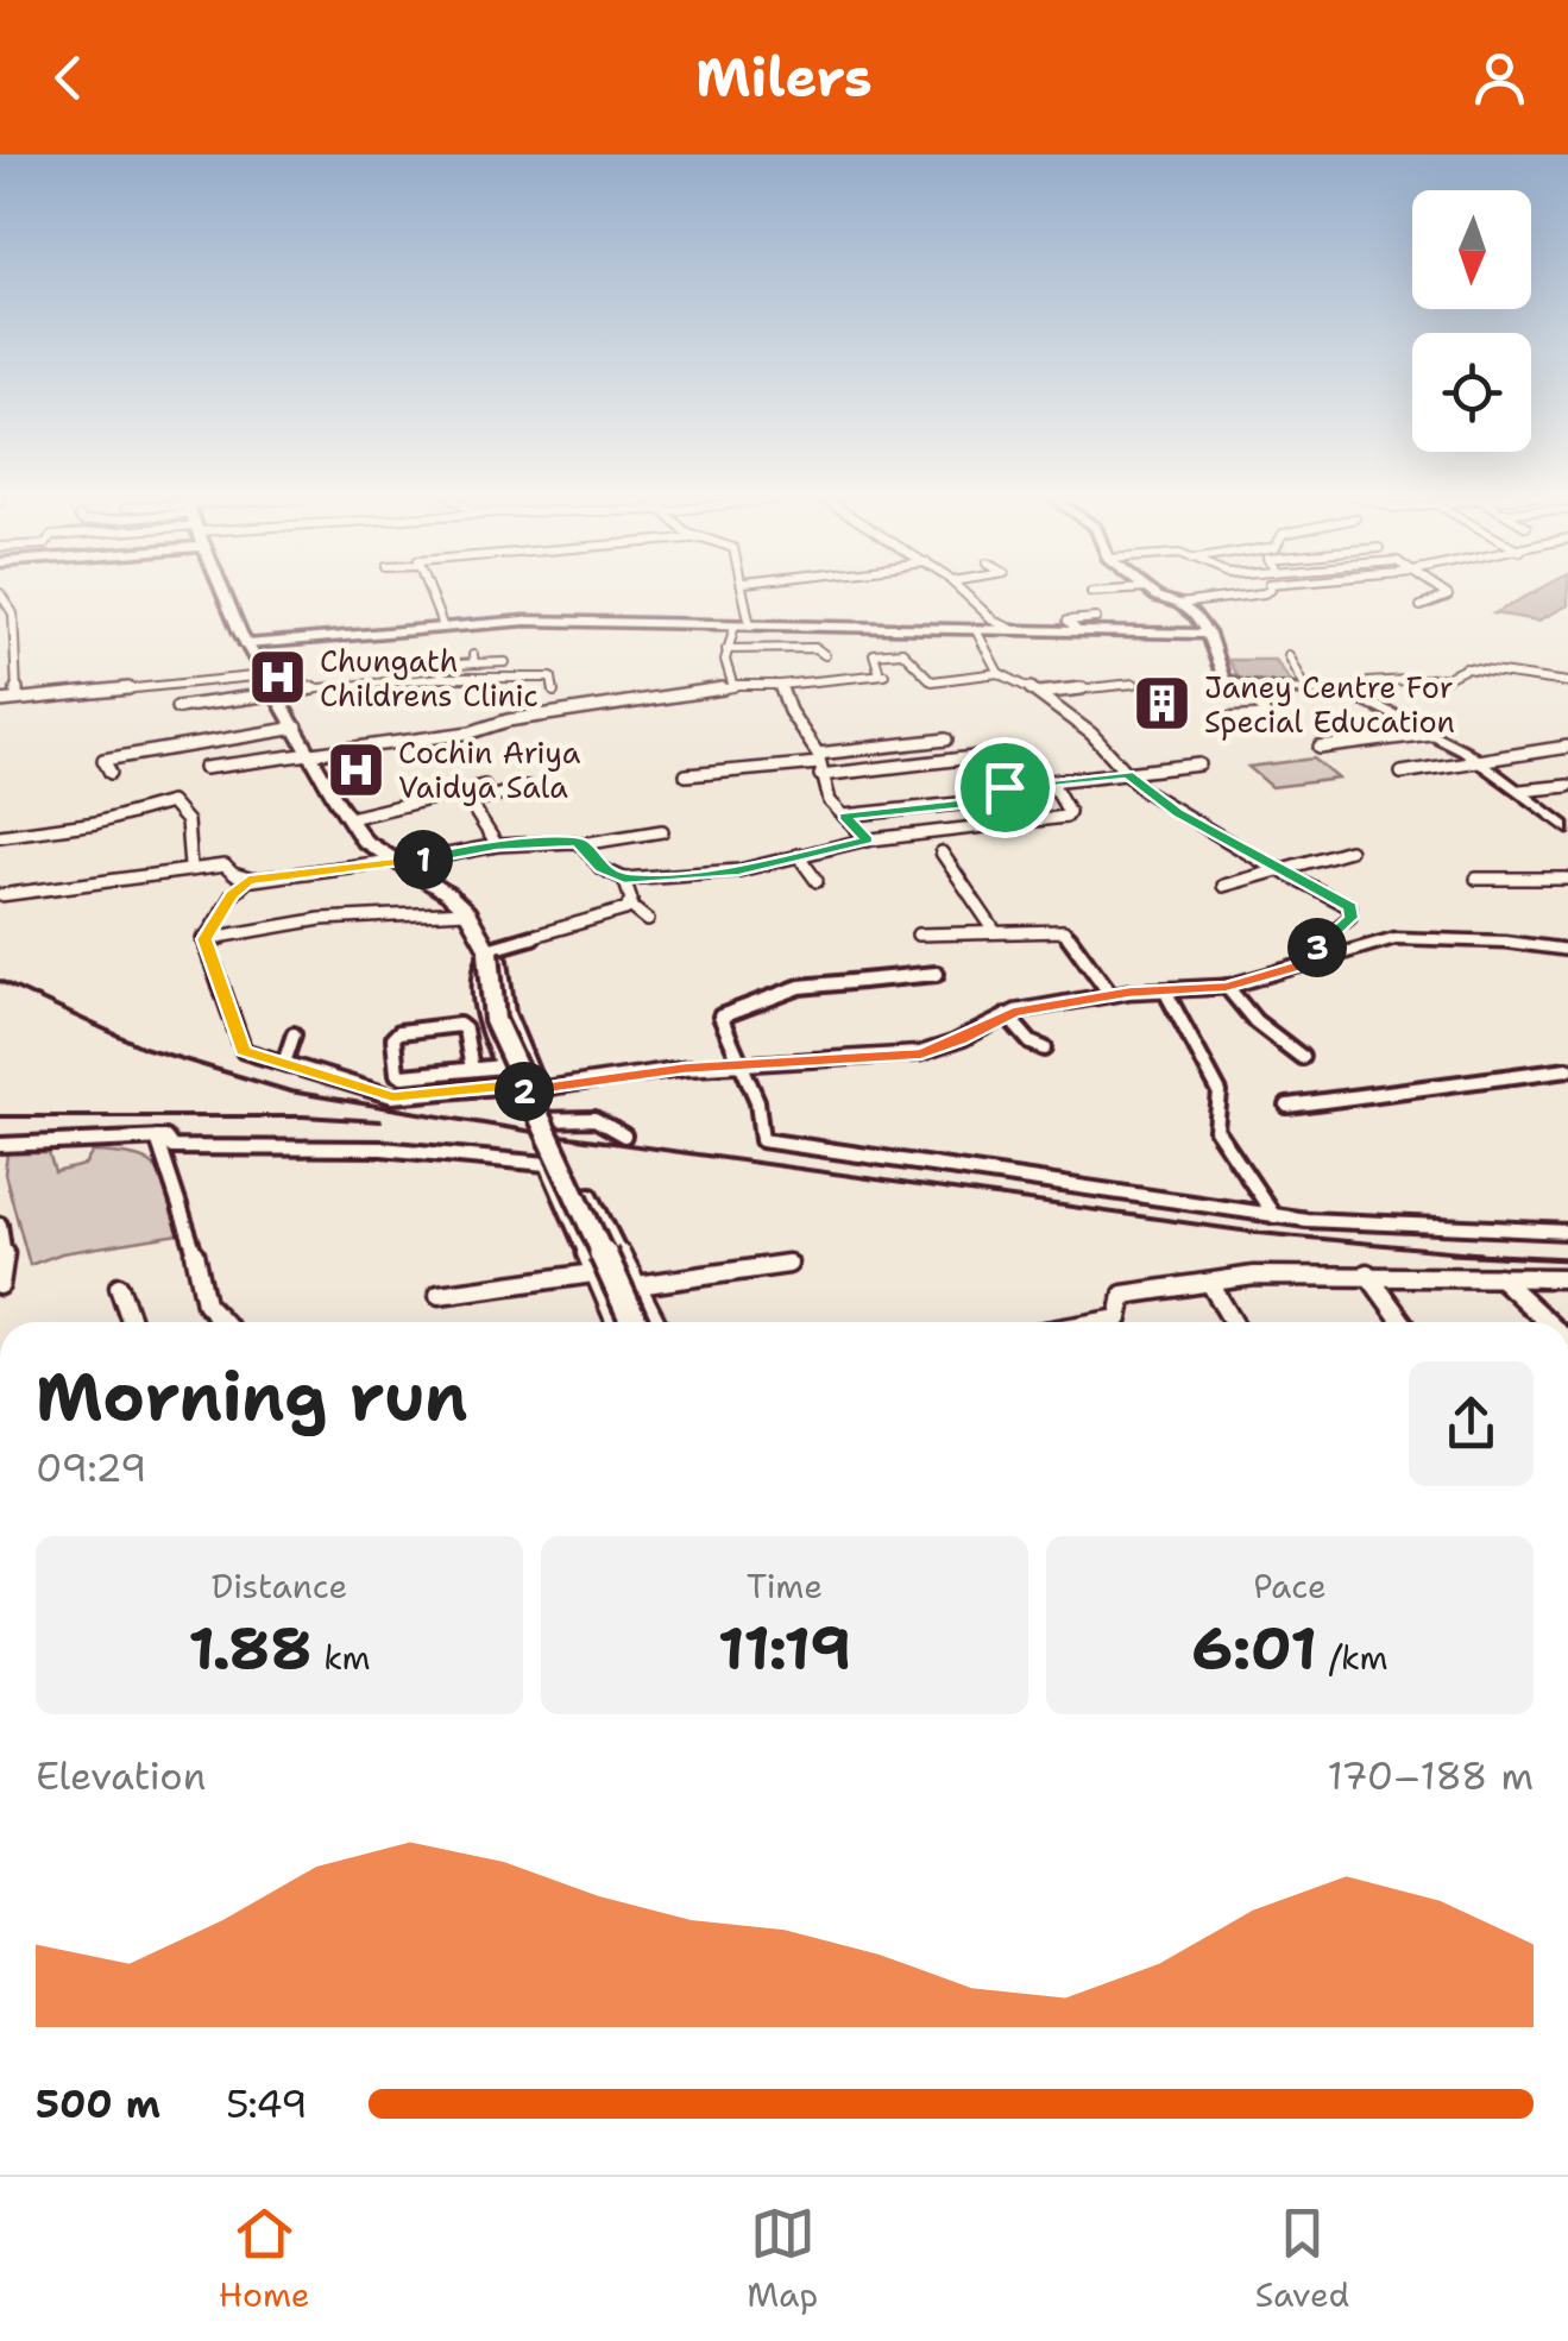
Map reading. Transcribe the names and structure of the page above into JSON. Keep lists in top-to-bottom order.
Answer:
{
  "places": {
    "hospital": ["Chungath Childrens Clinic", "Cochin Ariya Vaidya Sala"],
    "building": ["Janey Centre For Special Education"]
  },
  "north": "bottom",
  "page": {
    "header": "Milers",
    "pins": ["1", "3", "2"],
    "heading": ["Morning run", "09:29"],
    "stats": [
      ["Distance", "1.88 km"],
      ["Time", "11:19"],
      ["Pace", "6:01 /km"]
    ],
    "chart": ["Elevation", "170–188 m"],
    "list": [
      {
        "name": "500 m",
        "note": "5:49"
      }
    ],
    "tabs": ["Home", "Map", "Saved"]
  }
}
